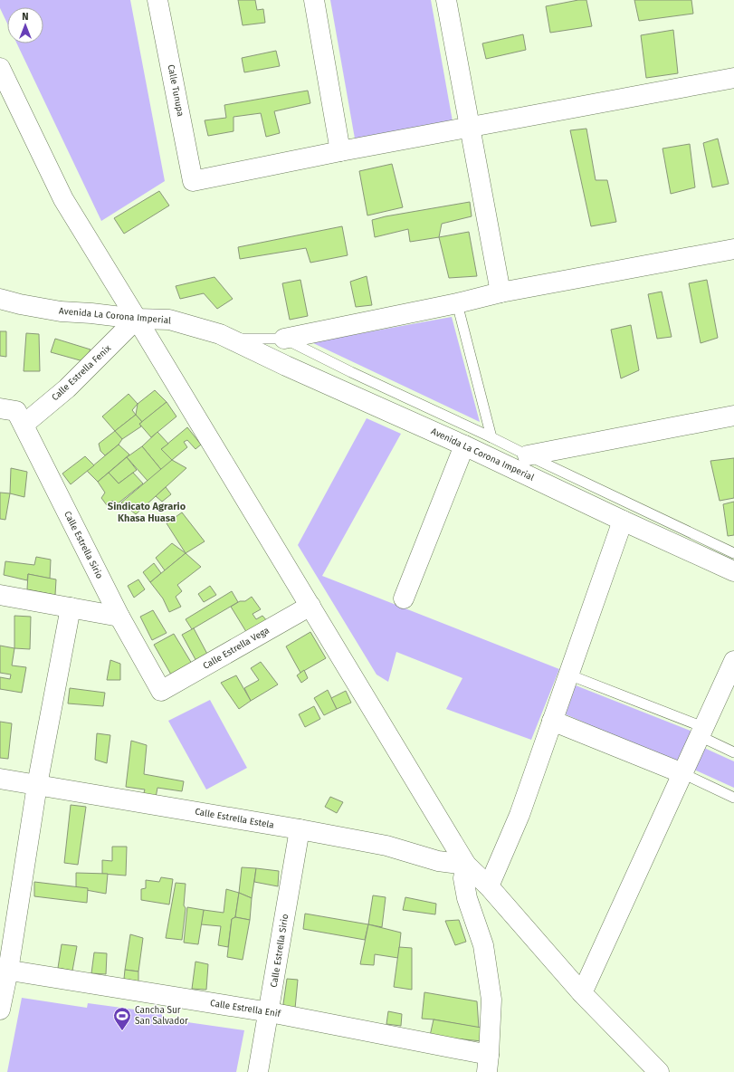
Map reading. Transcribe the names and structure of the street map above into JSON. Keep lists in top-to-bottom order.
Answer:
{
  "streets": {
    "street": [
      "Calle Tunupa",
      "Avenida La Corona Imperial",
      "Calle Estrella Fenix",
      "Calle Estrella Sirio",
      "Calle Estrella Vega",
      "Calle Estrella Estela",
      "Calle Estrella Enif"
    ]
  },
  "crossings": [
    ["Avenida La Corona Imperial", "Calle Estrella Fenix"],
    ["Calle Estrella Fenix", "Calle Estrella Sirio"],
    ["Calle Estrella Sirio", "Calle Estrella Vega"],
    ["Calle Estrella Sirio", "Calle Estrella Estela"],
    ["Calle Estrella Sirio", "Calle Estrella Enif"]
  ],
  "districts": ["Sindicato Agrario Khasa Huasa"],
  "places": {
    "sports": ["Cancha Sur San Salvador"]
  },
  "north": "top"
}
